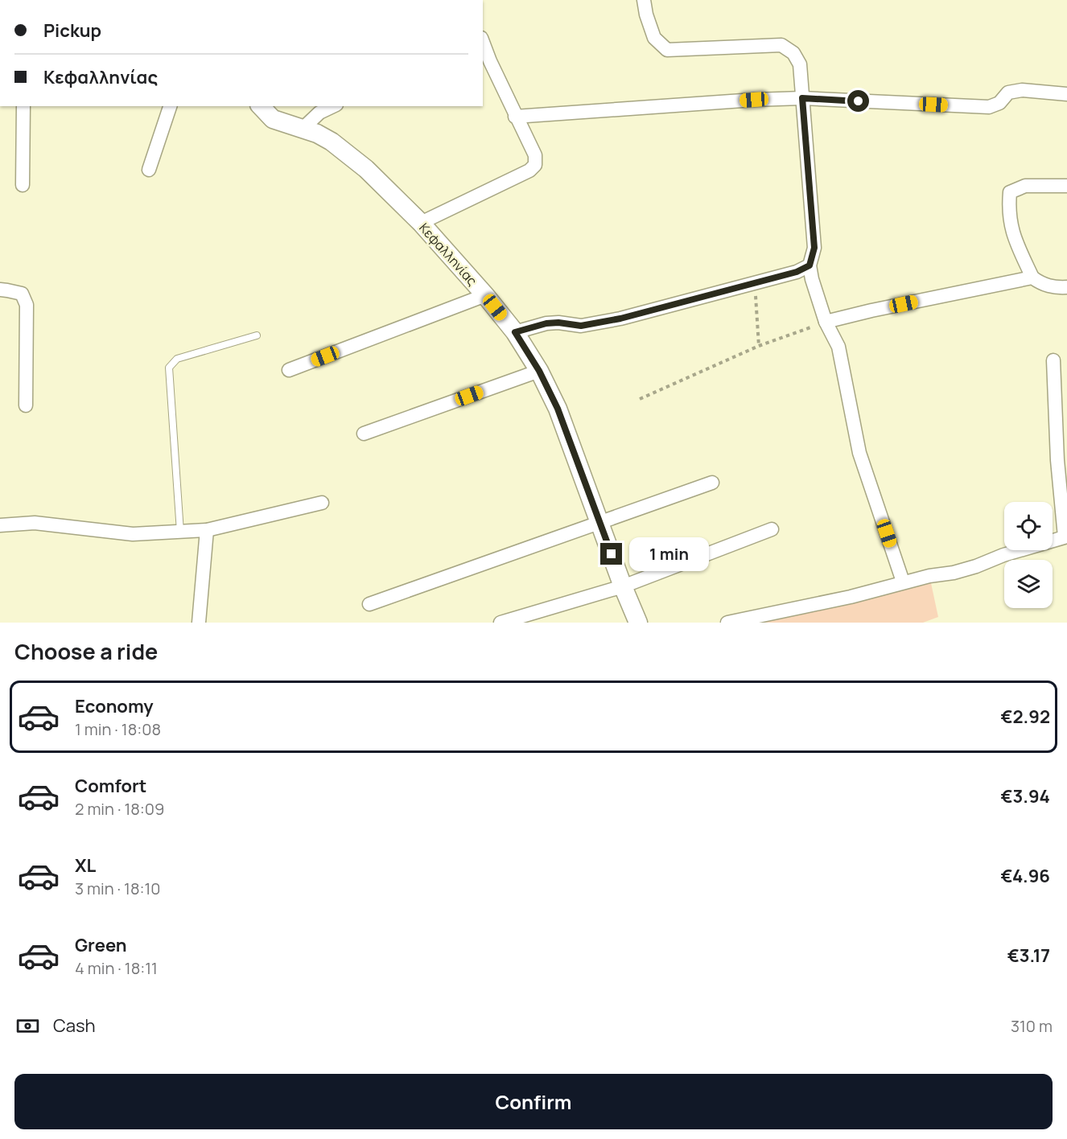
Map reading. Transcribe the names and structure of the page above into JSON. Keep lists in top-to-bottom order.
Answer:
{
  "streets": {
    "street": ["Κεφαλληνίας"]
  },
  "page": {
    "banner": ["Pickup", "Κεφαλληνίας"],
    "bubble": "1 min",
    "heading": "Choose a ride",
    "list": [
      {
        "name": "Economy",
        "note": "1 min · 18:08",
        "value": "€2.92"
      },
      {
        "name": "Comfort",
        "note": "2 min · 18:09",
        "value": "€3.94"
      },
      {
        "name": "XL",
        "note": "3 min · 18:10",
        "value": "€4.96"
      },
      {
        "name": "Green",
        "note": "4 min · 18:11",
        "value": "€3.17"
      }
    ],
    "pay": ["Cash", "310 m"],
    "buttons": "Confirm"
  }
}
